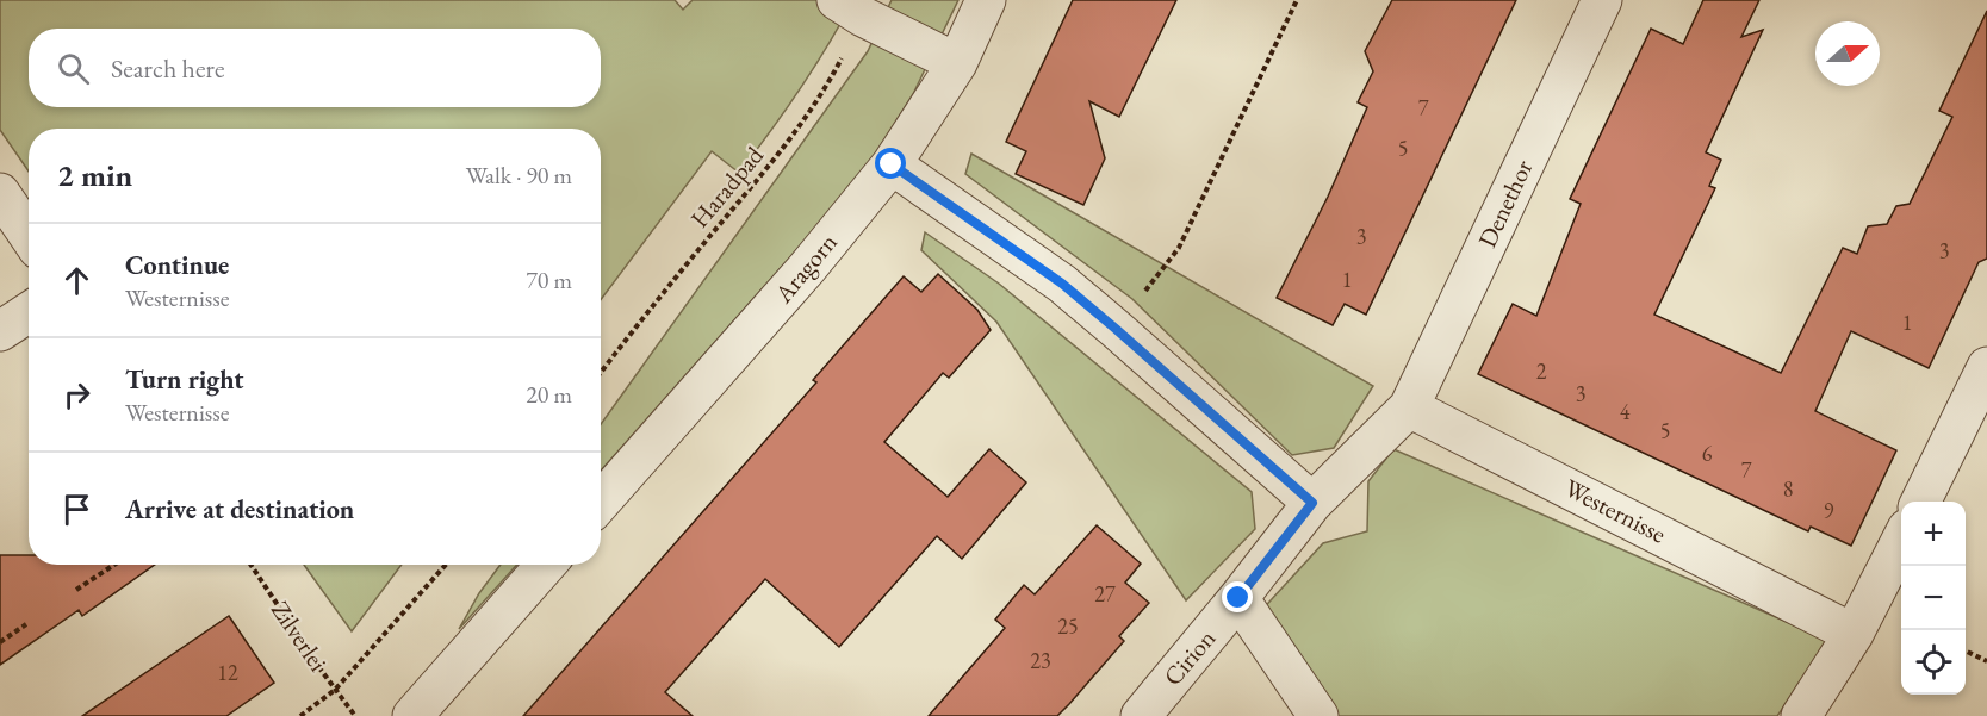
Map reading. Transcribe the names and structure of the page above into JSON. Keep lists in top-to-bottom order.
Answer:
{
  "streets": {
    "street": [
      "Denethor",
      "Aragorn",
      "Westernisse",
      "Cirion"
    ],
    "path": ["Haradpad", "Zilverlei"]
  },
  "crossings": [
    ["Denethor", "Westernisse"]
  ],
  "house_numbers": [
    "7",
    "5",
    "3",
    "3",
    "1",
    "1",
    "2",
    "3",
    "4",
    "5",
    "6",
    "7",
    "8",
    "9",
    "27",
    "25",
    "23",
    "12"
  ],
  "north": "right",
  "page": {
    "search": "Search here",
    "heading": ["2 min", "Walk · 90 m"],
    "list": [
      ["Continue", "Westernisse", "70 m"],
      ["Turn right", "Westernisse", "20 m"],
      "Arrive at destination"
    ],
    "map_buttons": ["+", "−"]
  }
}
